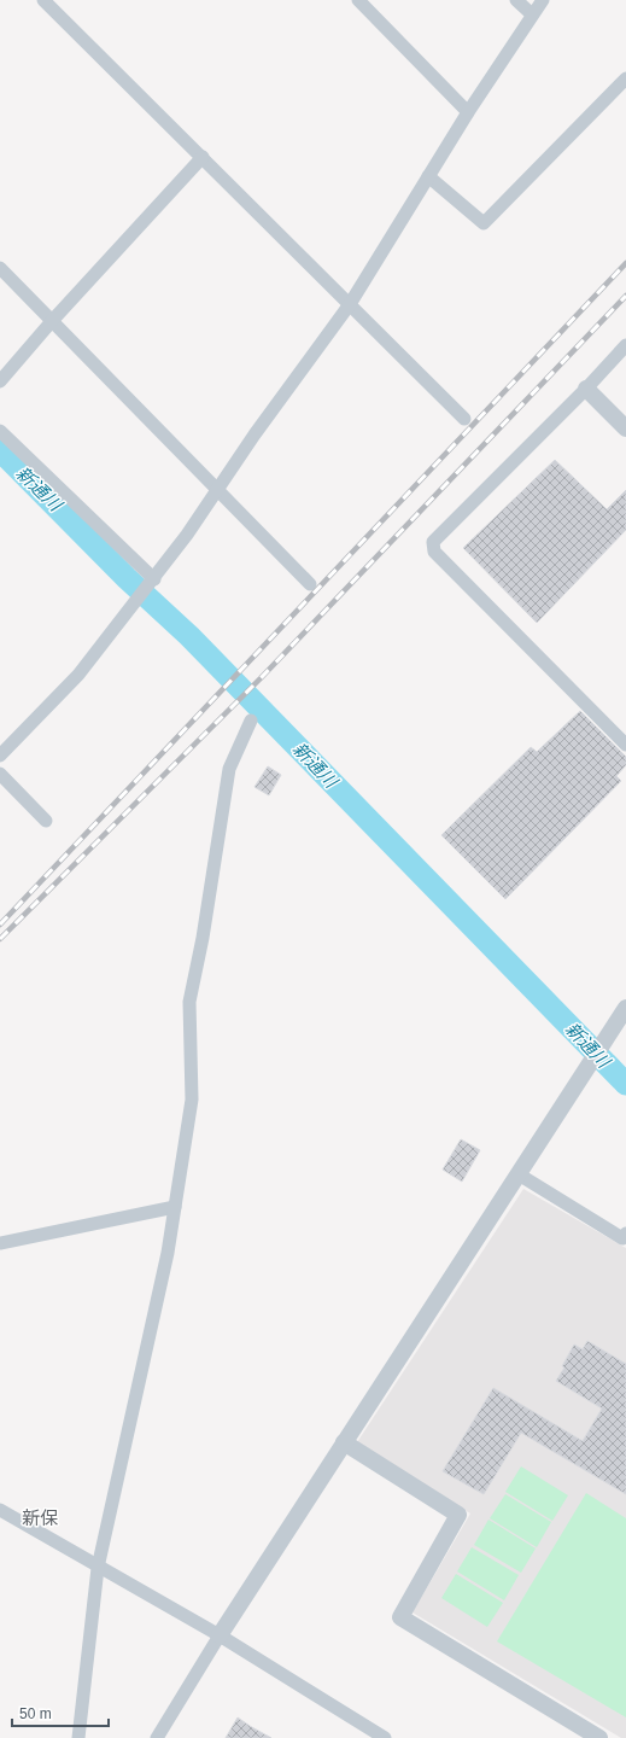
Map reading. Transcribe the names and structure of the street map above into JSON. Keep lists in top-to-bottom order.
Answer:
{
  "districts": ["新保"],
  "water": ["新通川"],
  "scale_bar": "50 m"
}
